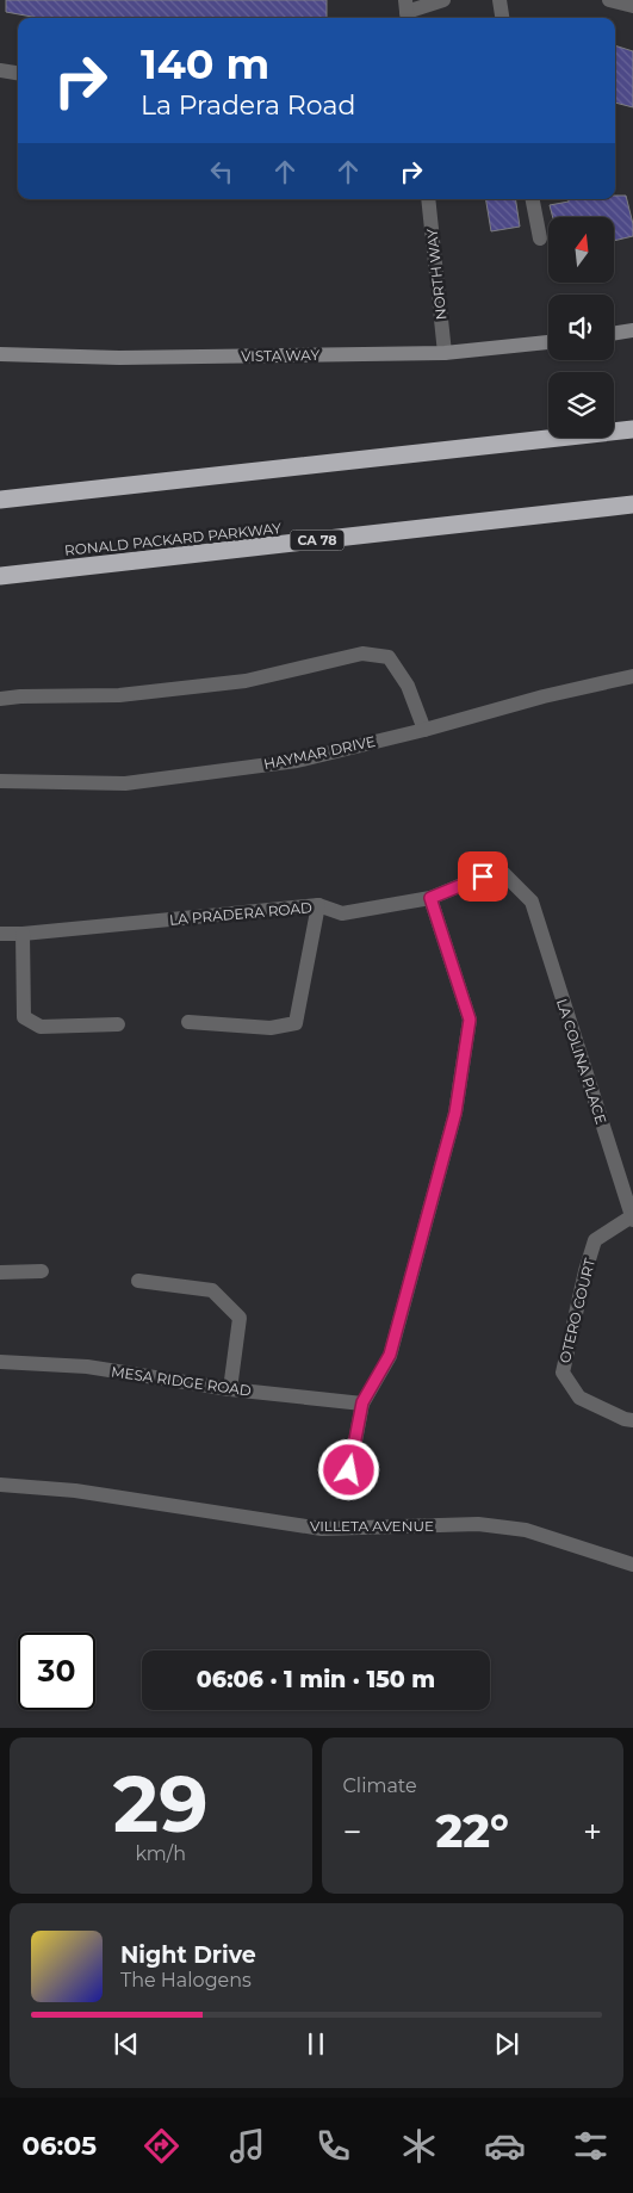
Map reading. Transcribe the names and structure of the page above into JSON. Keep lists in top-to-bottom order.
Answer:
{
  "streets": {
    "highway": ["RONALD PACKARD PARKWAY", "CA 78"],
    "main road": ["VISTA WAY"],
    "street": [
      "NORTH WAY",
      "HAYMAR DRIVE",
      "LA PRADERA ROAD",
      "LA COLINA PLACE",
      "OTERO COURT",
      "MESA RIDGE ROAD",
      "VILLETA AVENUE"
    ]
  },
  "crossings": [
    ["NORTH WAY", "VISTA WAY"],
    ["LA PRADERA ROAD", "LA COLINA PLACE"],
    ["LA COLINA PLACE", "OTERO COURT"]
  ],
  "north": "top",
  "page": {
    "turn": ["140 m", "La Pradera Road"],
    "limit": "30",
    "trip": "06:06 · 1 min · 150 m",
    "tile": [
      ["29", "km/h"],
      "Climate"
    ],
    "heat": ["−", "22°", "+"],
    "song": ["Night Drive", "The Halogens"],
    "tabs": "06:05"
  }
}
